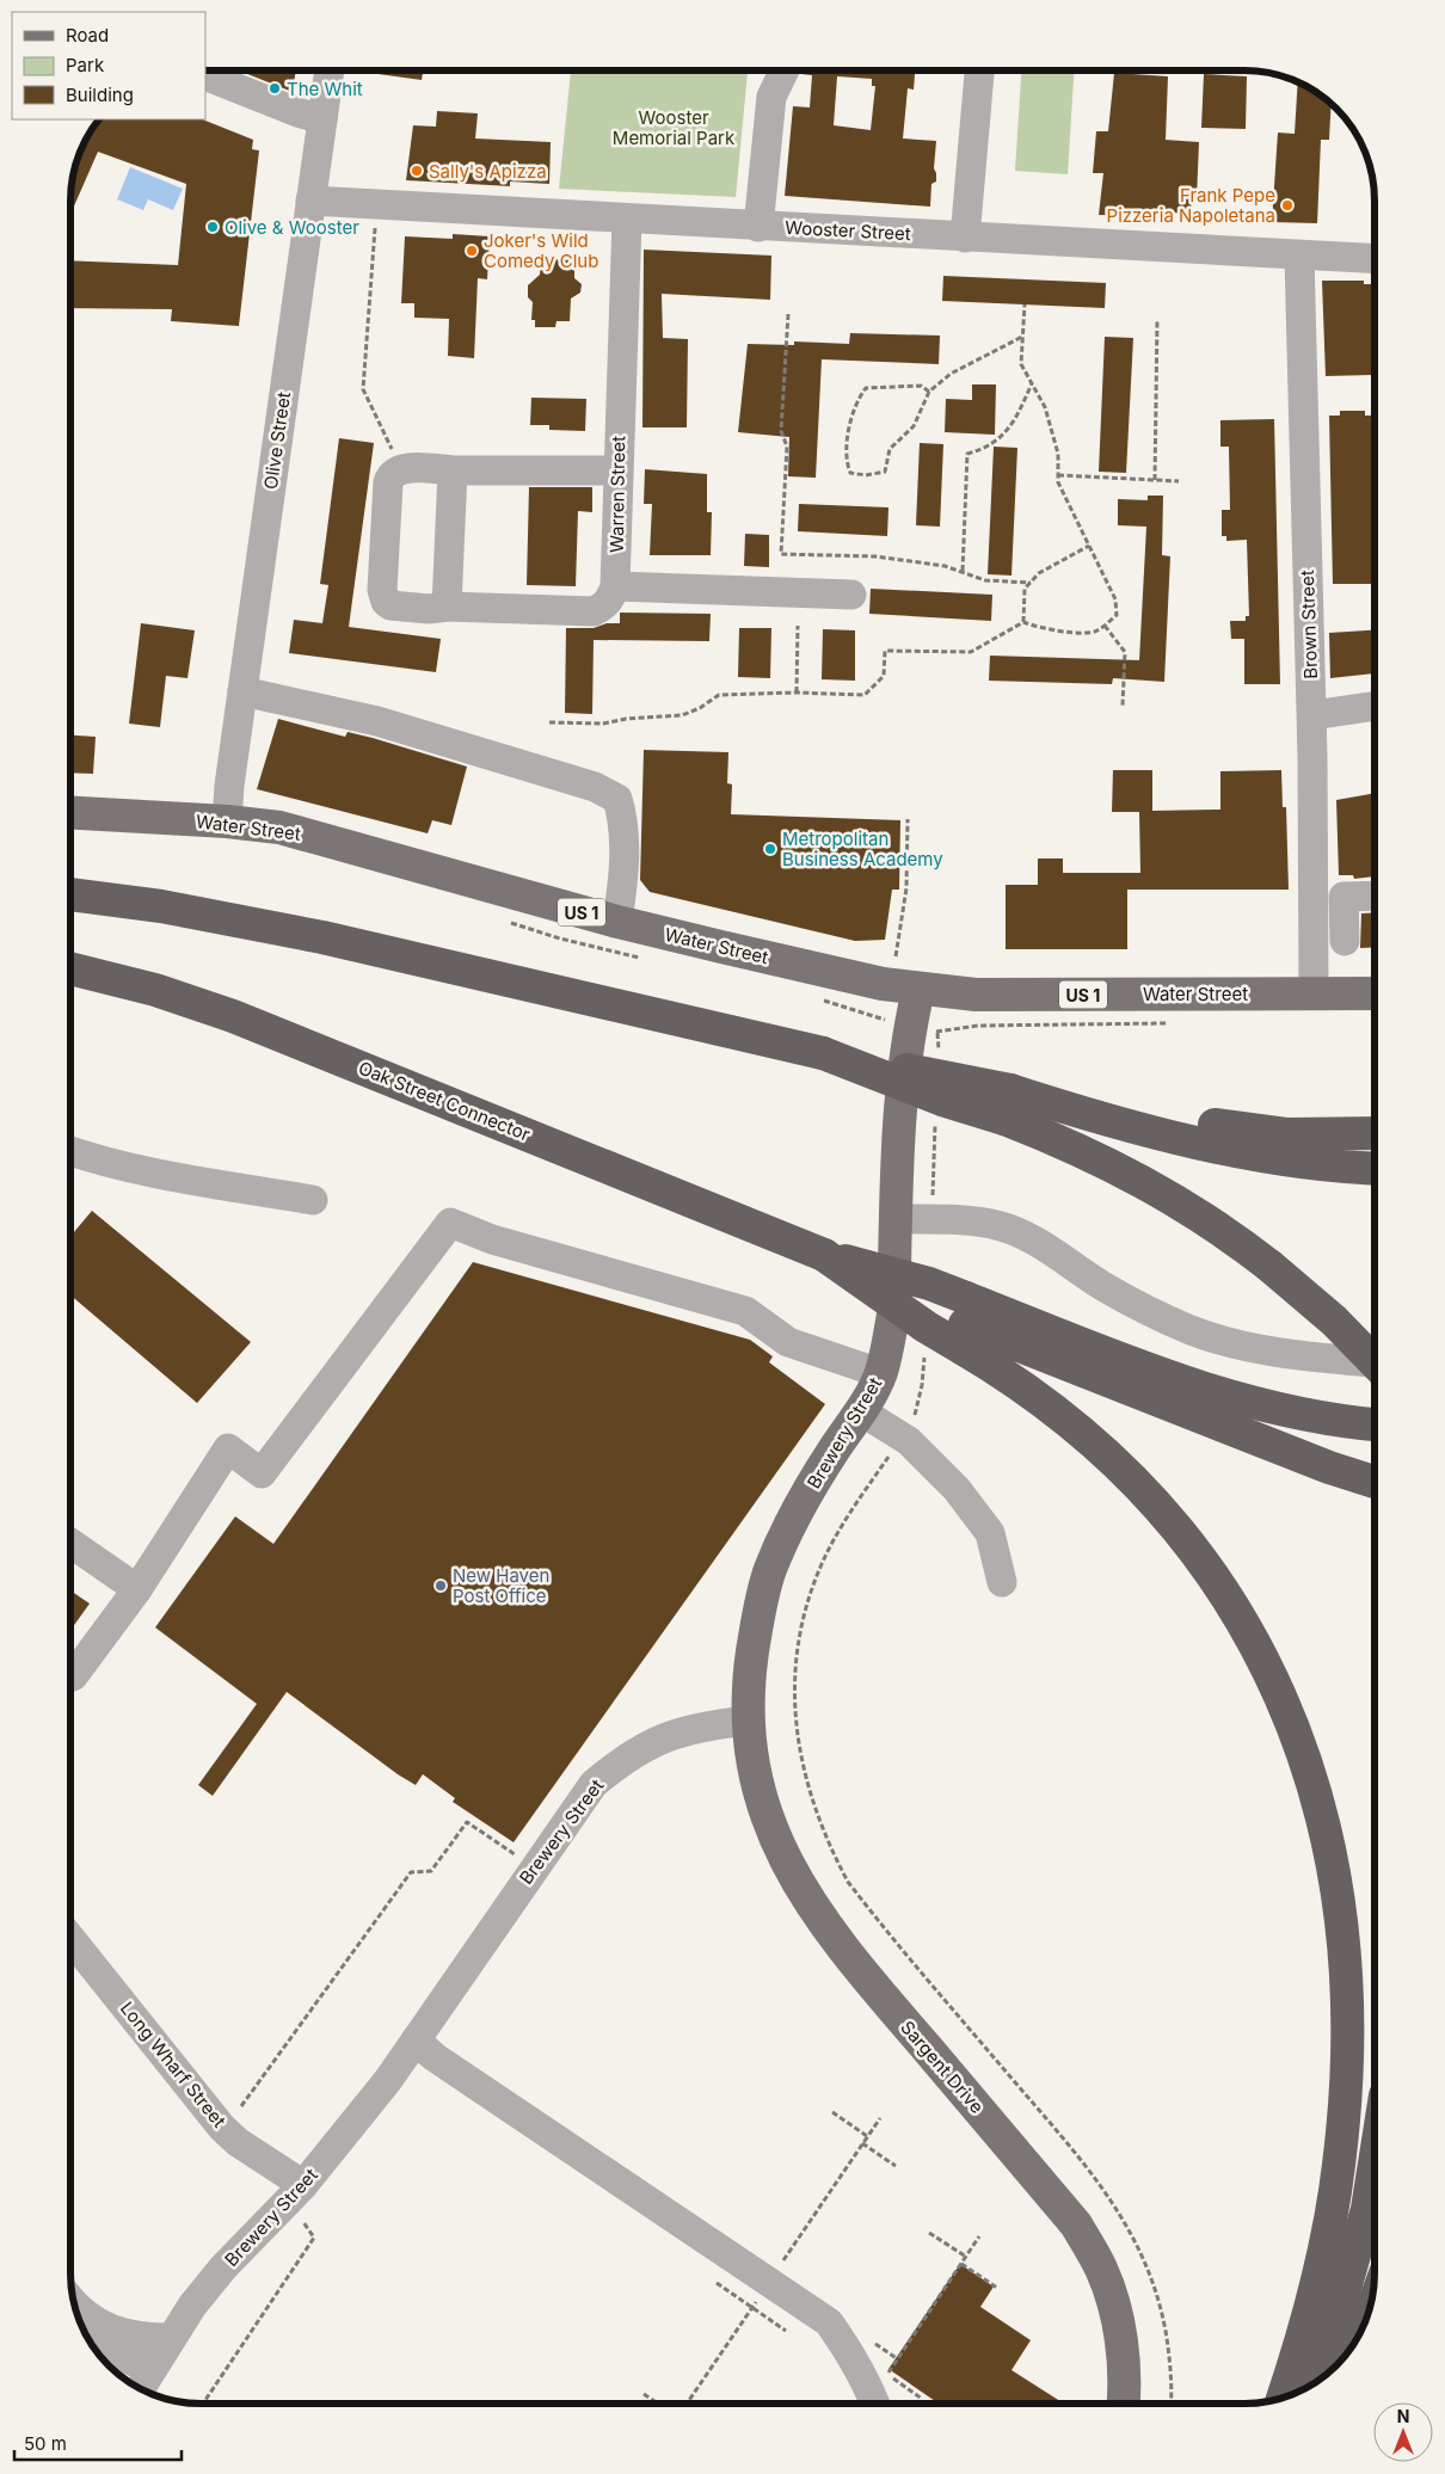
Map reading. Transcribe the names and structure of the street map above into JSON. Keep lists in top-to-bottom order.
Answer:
{
  "streets": {
    "highway": ["Oak Street Connector"],
    "main road": [
      "Water Street",
      "US 1",
      "Brewery Street",
      "Sargent Drive"
    ],
    "street": [
      "Wooster Street",
      "Olive Street",
      "Warren Street",
      "Brown Street",
      "Long Wharf Street"
    ]
  },
  "crossings": [
    ["Wooster Street", "Olive Street"],
    ["Wooster Street", "Warren Street"],
    ["Wooster Street", "Brown Street"],
    ["Olive Street", "Water Street"],
    ["Brown Street", "Water Street"],
    ["Water Street", "Brewery Street"],
    ["Brewery Street", "Long Wharf Street"],
    ["Brewery Street", "Sargent Drive"]
  ],
  "parks": ["Wooster Memorial Park"],
  "places": [
    "The Whit",
    "Sally's Apizza",
    "Frank Pepe Pizzeria Napoletana",
    "Olive & Wooster",
    "Joker's Wild Comedy Club",
    "Metropolitan Business Academy",
    "New Haven Post Office"
  ],
  "legend": ["Road", "Park", "Building"],
  "scale_bar": "50 m",
  "north": "top"
}
